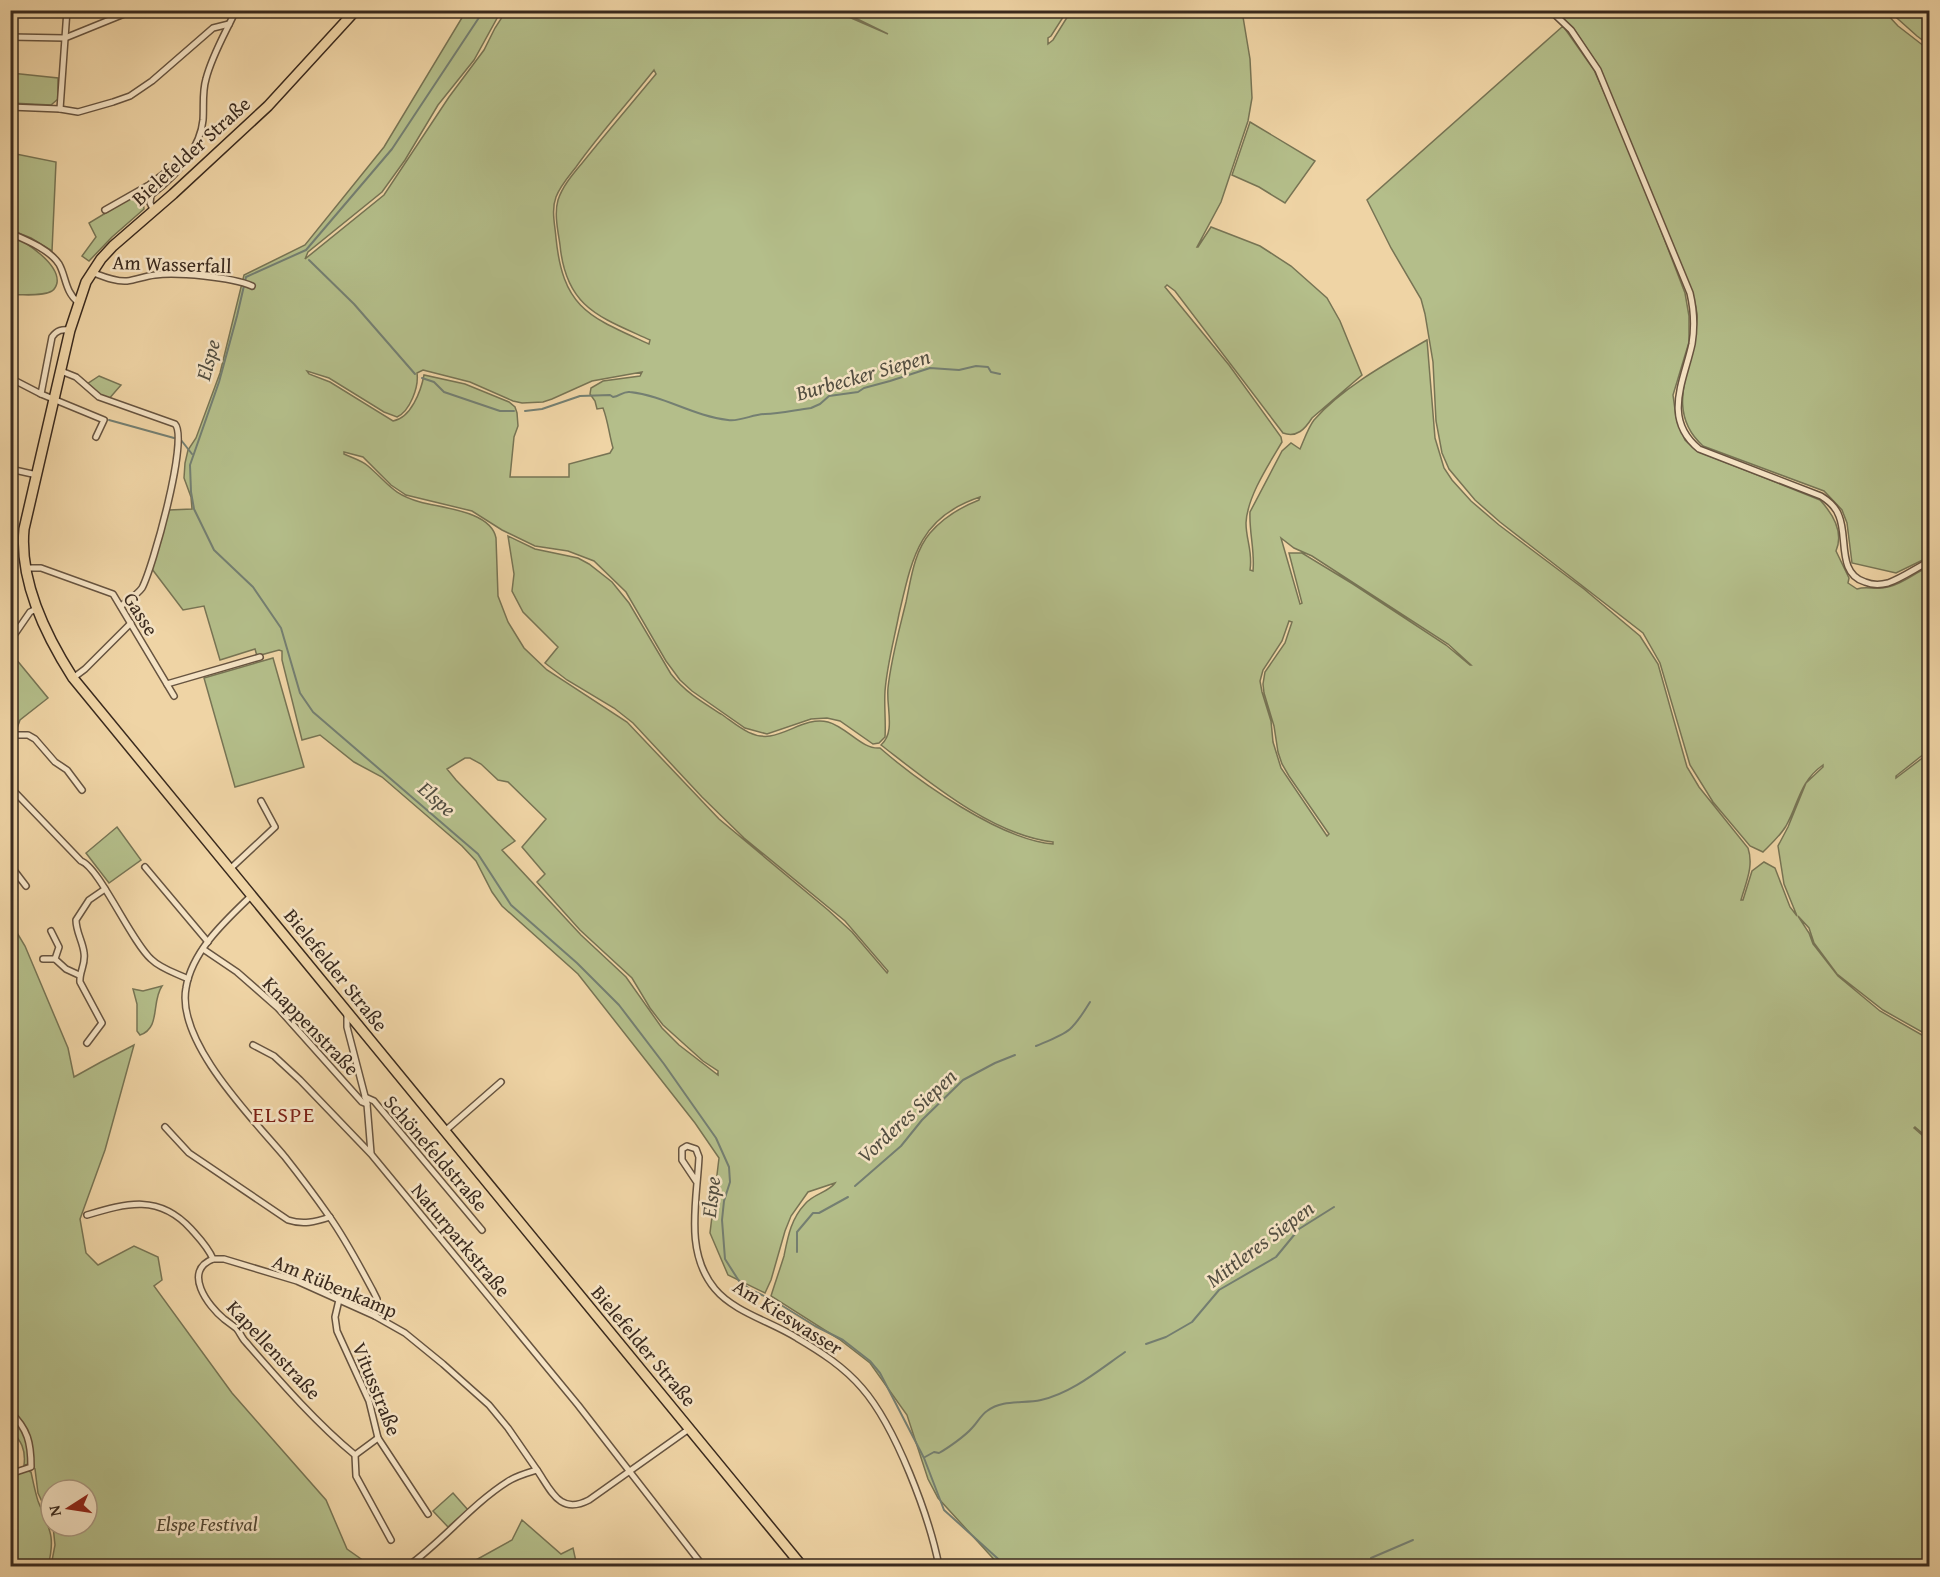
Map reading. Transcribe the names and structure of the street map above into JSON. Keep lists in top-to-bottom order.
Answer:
{
  "streets": {
    "main road": ["Bielefelder Straße"],
    "street": [
      "Am Wasserfall",
      "Gasse",
      "Knappenstraße",
      "Schönefeldstraße",
      "Naturparkstraße",
      "Am Rübenkamp",
      "Am Kieswasser",
      "Kapellenstraße",
      "Vitusstraße"
    ]
  },
  "crossings": [
    ["Bielefelder Straße", "Am Wasserfall"],
    ["Bielefelder Straße", "Gasse"],
    ["Naturparkstraße", "Am Rübenkamp"],
    ["Am Rübenkamp", "Kapellenstraße"],
    ["Am Rübenkamp", "Vitusstraße"]
  ],
  "districts": ["ELSPE"],
  "water": [
    "Elspe",
    "Burbecker Siepen",
    "Vorderes Siepen",
    "Mittleres Siepen"
  ],
  "parks": ["Elspe Festival"],
  "north": "left"
}
